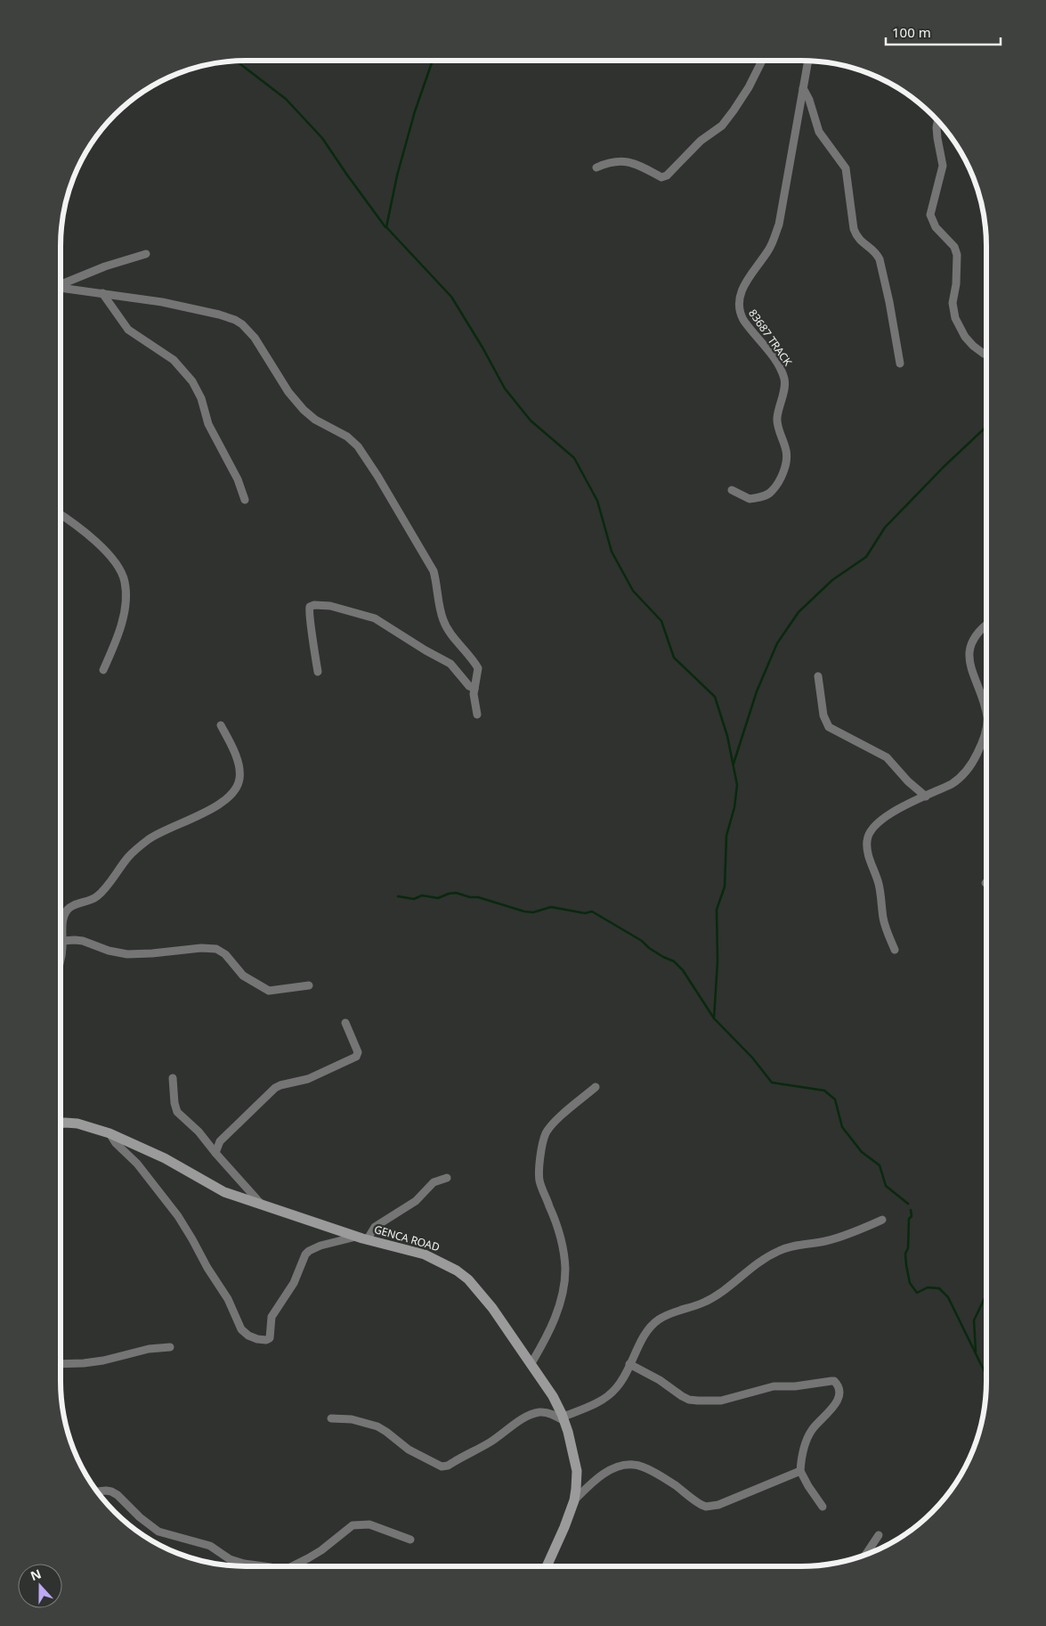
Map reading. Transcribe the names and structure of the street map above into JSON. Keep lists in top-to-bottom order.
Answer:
{
  "streets": {
    "street": ["83687 TRACK", "GENCA ROAD"]
  },
  "scale_bar": "100 m",
  "north": "top"
}
